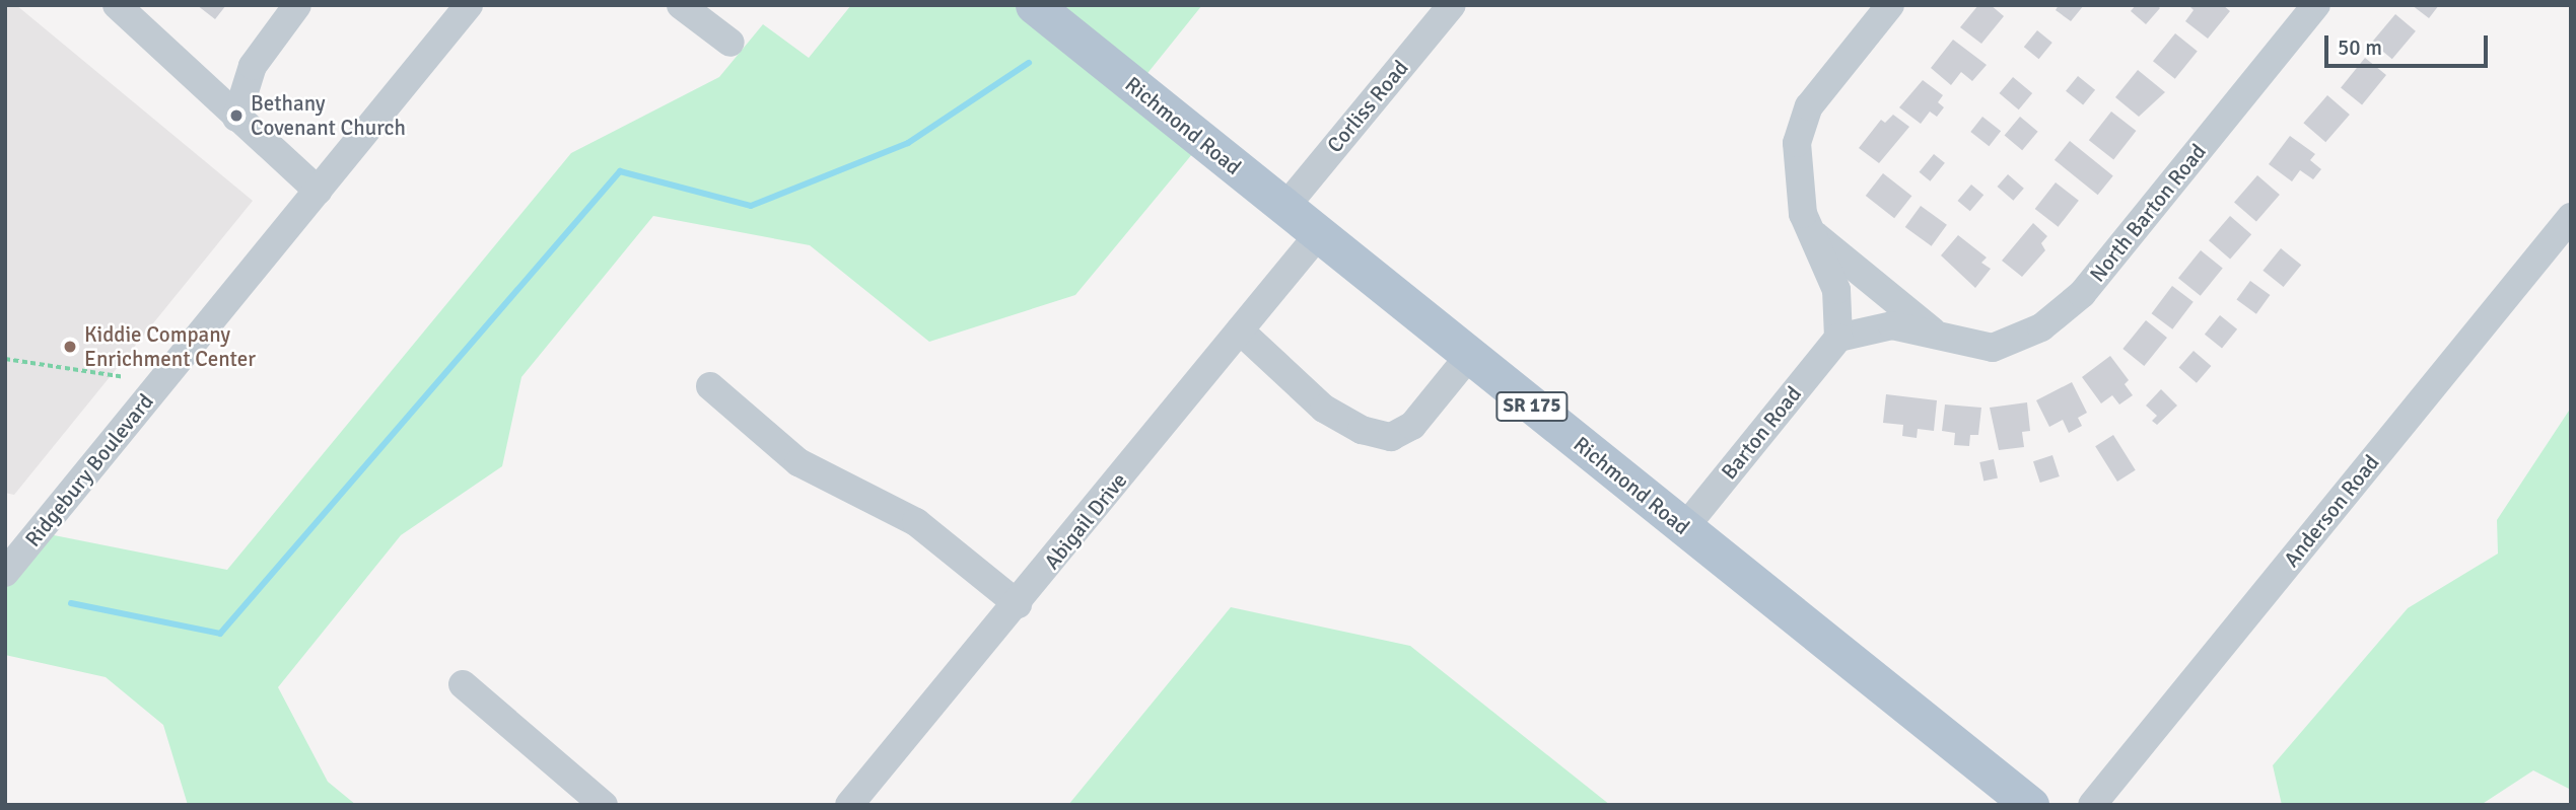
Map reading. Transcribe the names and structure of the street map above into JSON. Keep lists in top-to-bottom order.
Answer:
{
  "streets": {
    "main road": ["Richmond Road", "SR 175"],
    "street": [
      "Corliss Road",
      "North Barton Road",
      "Barton Road",
      "Ridgebury Boulevard",
      "Anderson Road",
      "Abigail Drive"
    ]
  },
  "crossings": [
    ["Corliss Road", "Richmond Road"],
    ["Richmond Road", "Barton Road"],
    ["Richmond Road", "Abigail Drive"],
    ["North Barton Road", "Barton Road"]
  ],
  "places": ["Bethany Covenant Church", "Kiddie Company Enrichment Center"],
  "scale_bar": "50 m"
}
